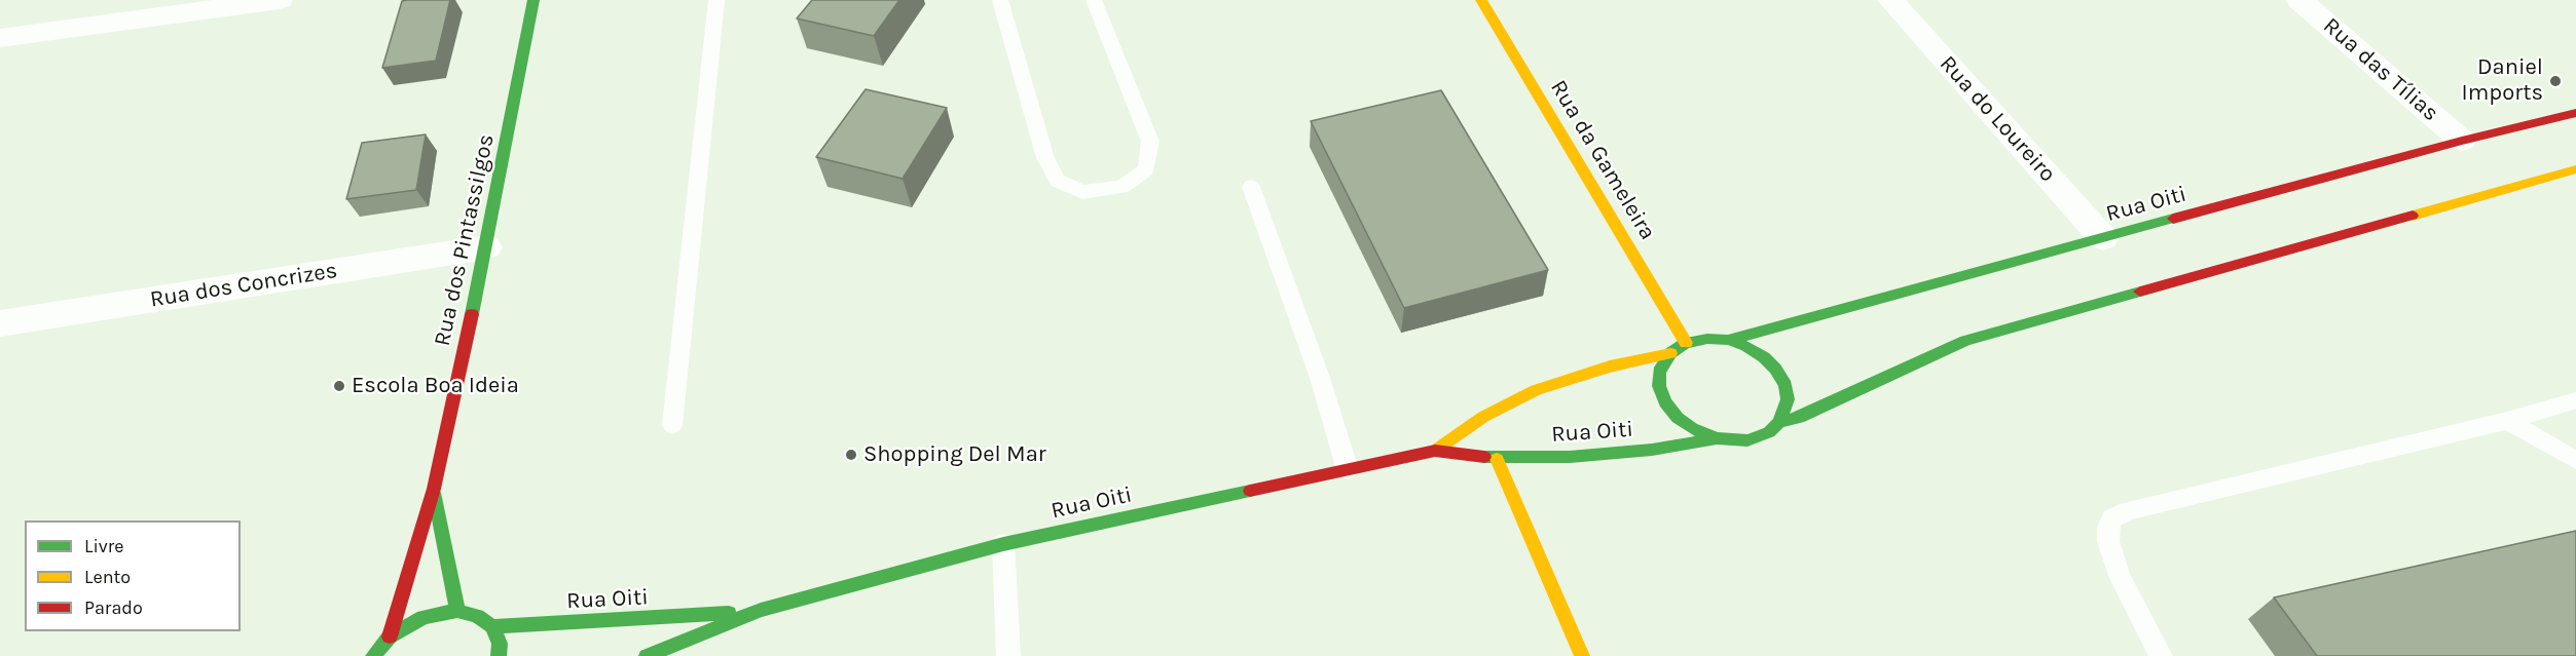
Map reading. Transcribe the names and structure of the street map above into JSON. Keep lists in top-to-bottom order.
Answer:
{
  "streets": {
    "main road": ["Rua da Gameleira", "Rua Oiti", "Rua dos Pintassilgos"],
    "street": ["Rua das Tílias", "Rua do Loureiro", "Rua dos Concrizes"]
  },
  "crossings": [
    ["Rua das Tílias", "Rua Oiti"],
    ["Rua do Loureiro", "Rua Oiti"],
    ["Rua da Gameleira", "Rua Oiti"],
    ["Rua dos Pintassilgos", "Rua dos Concrizes"]
  ],
  "places": ["Daniel Imports", "Escola Boa Ideia", "Shopping Del Mar"],
  "legend": ["Livre", "Lento", "Parado"]
}
